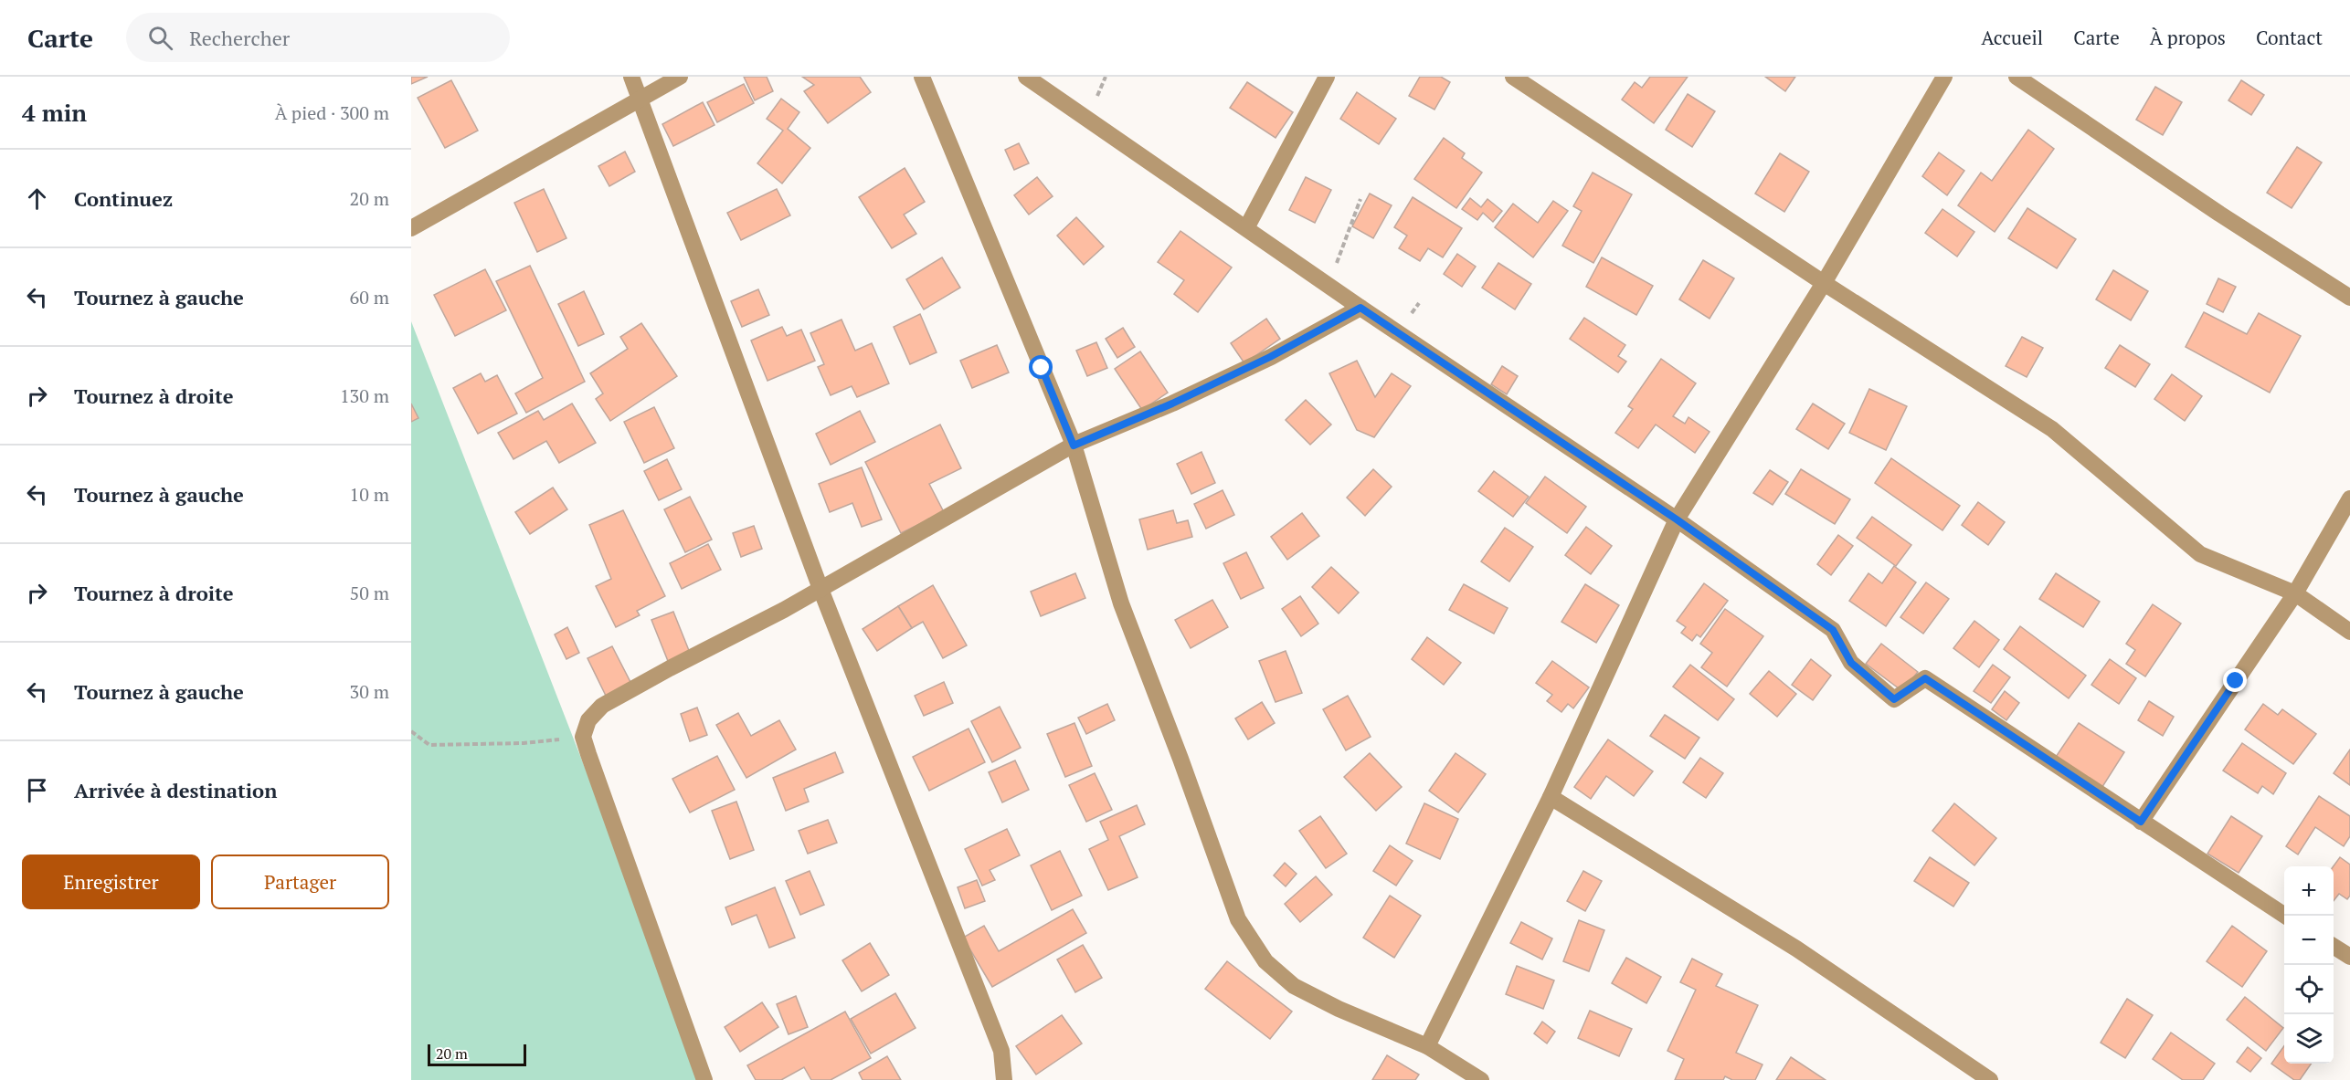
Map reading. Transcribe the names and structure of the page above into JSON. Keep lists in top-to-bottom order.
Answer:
{
  "scale_bar": "20 m",
  "page": {
    "header": "Carte",
    "search": "Rechercher",
    "nav": [
      "Accueil",
      "Carte",
      "À propos",
      "Contact"
    ],
    "heading": ["4 min", "À pied · 300 m"],
    "list": [
      ["Continuez", "20 m"],
      ["Tournez à gauche", "60 m"],
      ["Tournez à droite", "130 m"],
      ["Tournez à gauche", "10 m"],
      ["Tournez à droite", "50 m"],
      ["Tournez à gauche", "30 m"],
      "Arrivée à destination"
    ],
    "buttons": ["Enregistrer", "Partager"],
    "map_buttons": ["+", "−"],
    "scale": "20 m"
  }
}
